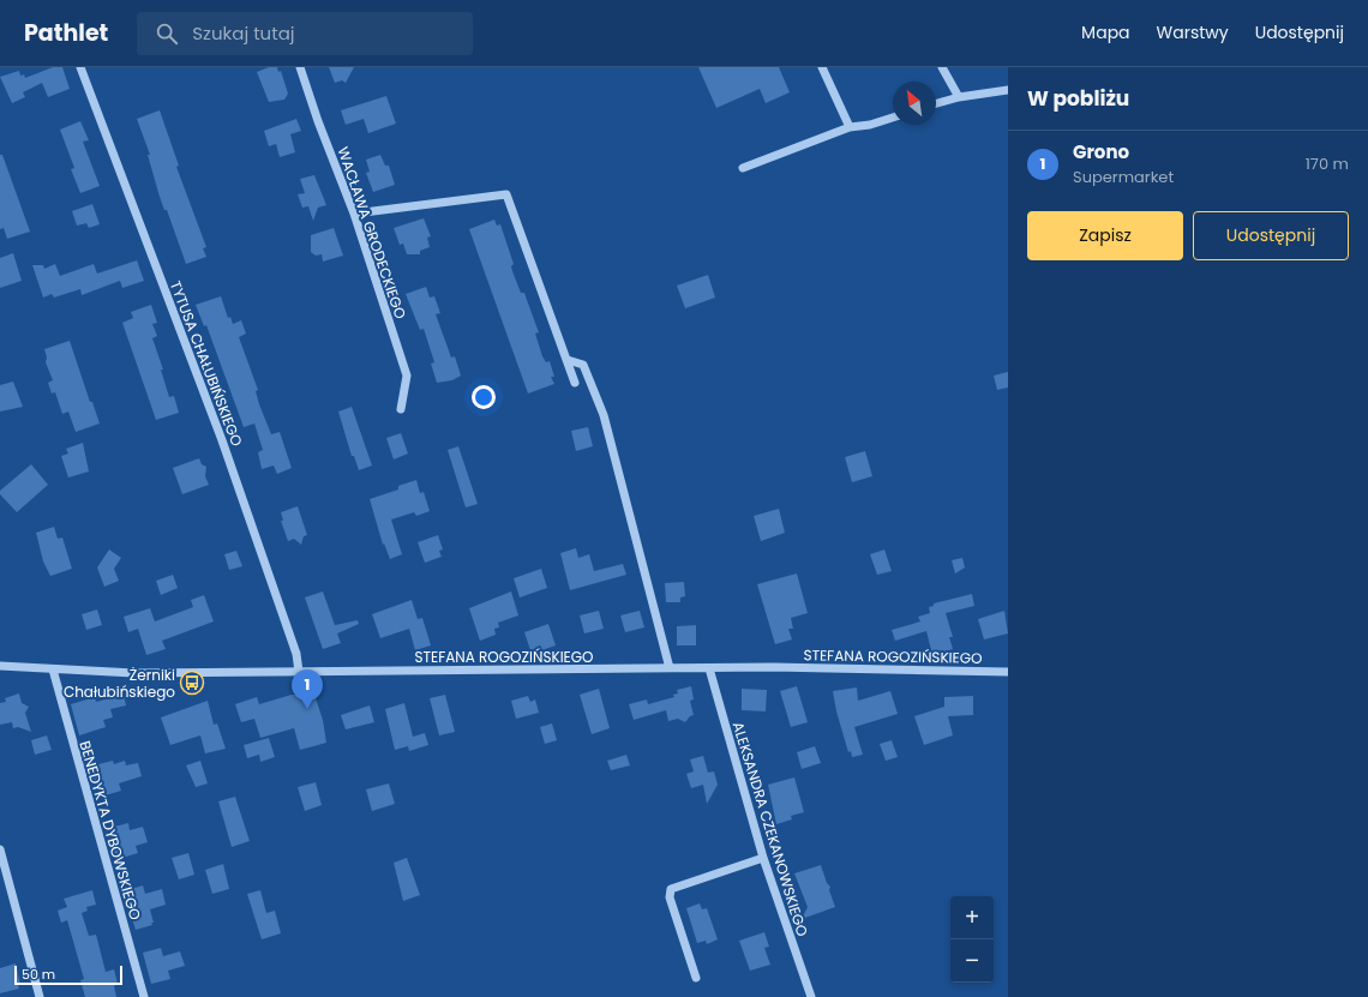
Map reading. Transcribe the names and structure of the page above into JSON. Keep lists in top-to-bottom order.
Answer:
{
  "streets": {
    "street": [
      "WACŁAWA GRODECKIEGO",
      "TYTUSA CHAŁUBIŃSKIEGO",
      "STEFANA ROGOZIŃSKIEGO",
      "ALEKSANDRA CZEKANOWSKIEGO",
      "BENEDYKTA DYBOWSKIEGO"
    ]
  },
  "crossings": [
    ["TYTUSA CHAŁUBIŃSKIEGO", "STEFANA ROGOZIŃSKIEGO"],
    ["STEFANA ROGOZIŃSKIEGO", "ALEKSANDRA CZEKANOWSKIEGO"],
    ["STEFANA ROGOZIŃSKIEGO", "BENEDYKTA DYBOWSKIEGO"]
  ],
  "places": {
    "bus stop": ["Żerniki Chałubińskiego"]
  },
  "scale_bar": "50 m",
  "north": "top left",
  "page": {
    "header": "Pathlet",
    "search": "Szukaj tutaj",
    "nav": ["Mapa", "Warstwy", "Udostępnij"],
    "heading": "W pobliżu",
    "list": [
      {
        "mark": "1",
        "name": "Grono",
        "note": "Supermarket",
        "value": "170 m"
      }
    ],
    "buttons": ["Zapisz", "Udostępnij"],
    "pins": "1",
    "map_buttons": ["+", "−"],
    "scale": "50 m"
  }
}
